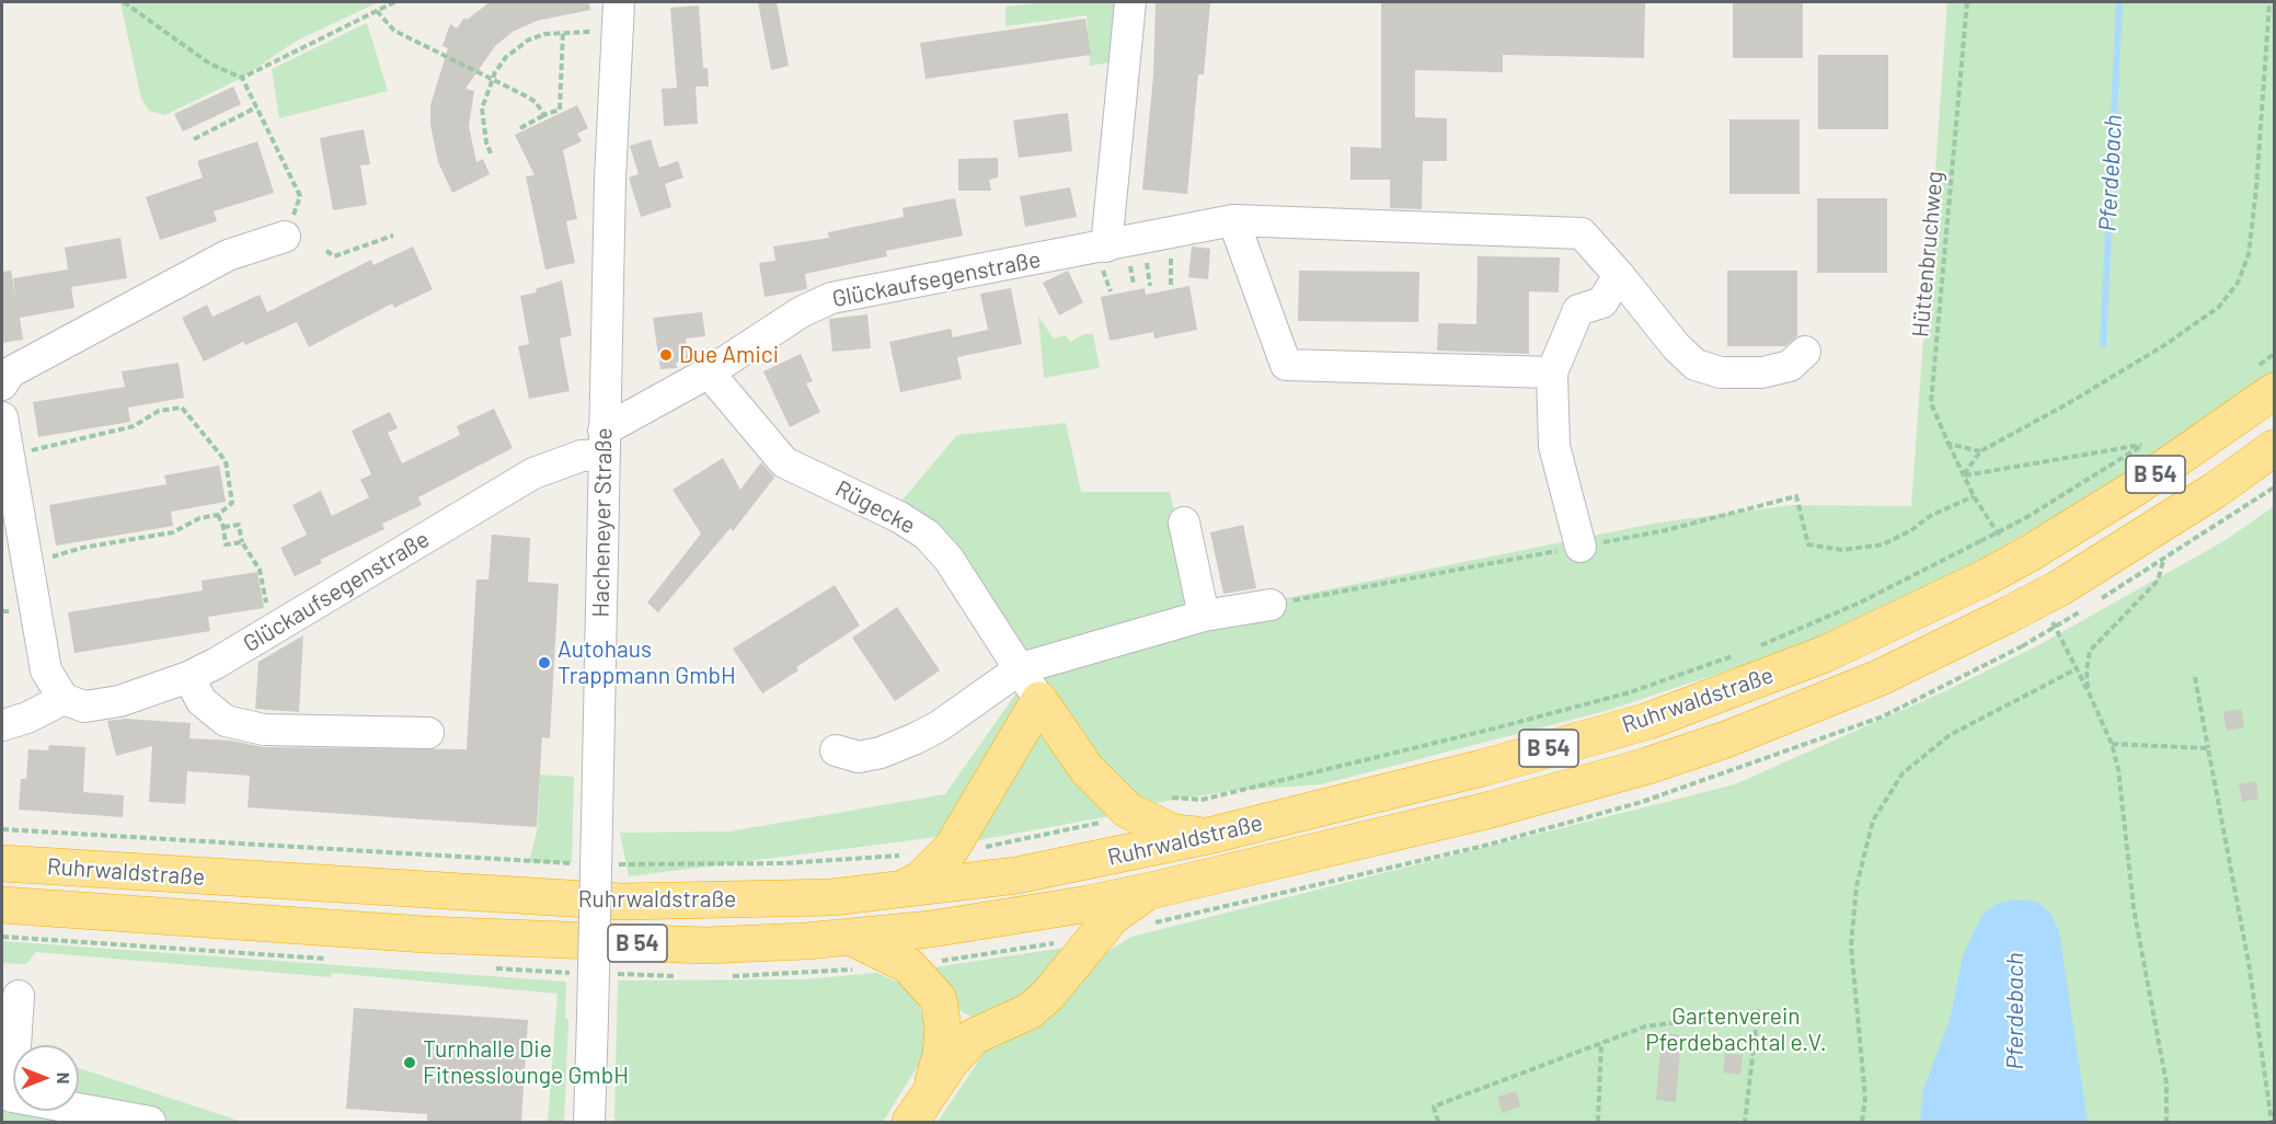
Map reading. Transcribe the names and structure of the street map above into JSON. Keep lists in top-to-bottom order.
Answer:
{
  "streets": {
    "highway": ["B 54", "Ruhrwaldstraße"],
    "street": ["Glückaufsegenstraße", "Rügecke", "Hacheneyer Straße"],
    "path": ["Hüttenbruchweg"]
  },
  "crossings": [
    ["Glückaufsegenstraße", "Rügecke"],
    ["Glückaufsegenstraße", "Hacheneyer Straße"]
  ],
  "water": ["Pferdebach"],
  "parks": ["Gartenverein Pferdebachtal e.V."],
  "places": ["Due Amici", "Autohaus Trappmann GmbH", "Turnhalle Die Fitnesslounge GmbH"],
  "north": "right"
}
